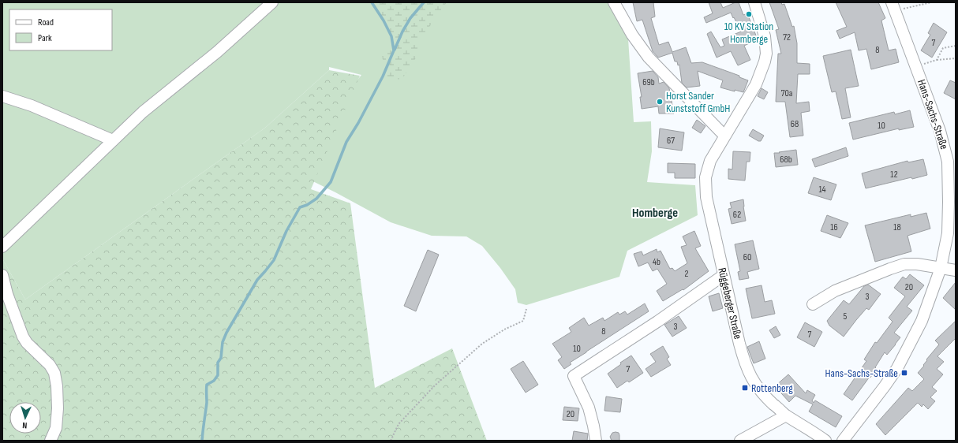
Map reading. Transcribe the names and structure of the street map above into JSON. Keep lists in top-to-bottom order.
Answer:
{
  "streets": {
    "street": ["Hans-Sachs-Straße", "Rüggeberger Straße"]
  },
  "districts": ["Homberge"],
  "places": {
    "other": ["10 KV Station Homberge", "Horst Sander Kunststoff GmbH"],
    "transit": ["Hans-Sachs-Straße", "Rottenberg"]
  },
  "house_numbers": [
    "72",
    "7",
    "8",
    "69b",
    "70a",
    "68",
    "10",
    "67",
    "68b",
    "12",
    "14",
    "62",
    "16",
    "18",
    "60",
    "4b",
    "2",
    "20",
    "3",
    "5",
    "3",
    "8",
    "7",
    "10",
    "7",
    "20"
  ],
  "legend": ["Road", "Park"],
  "north": "bottom"
}
